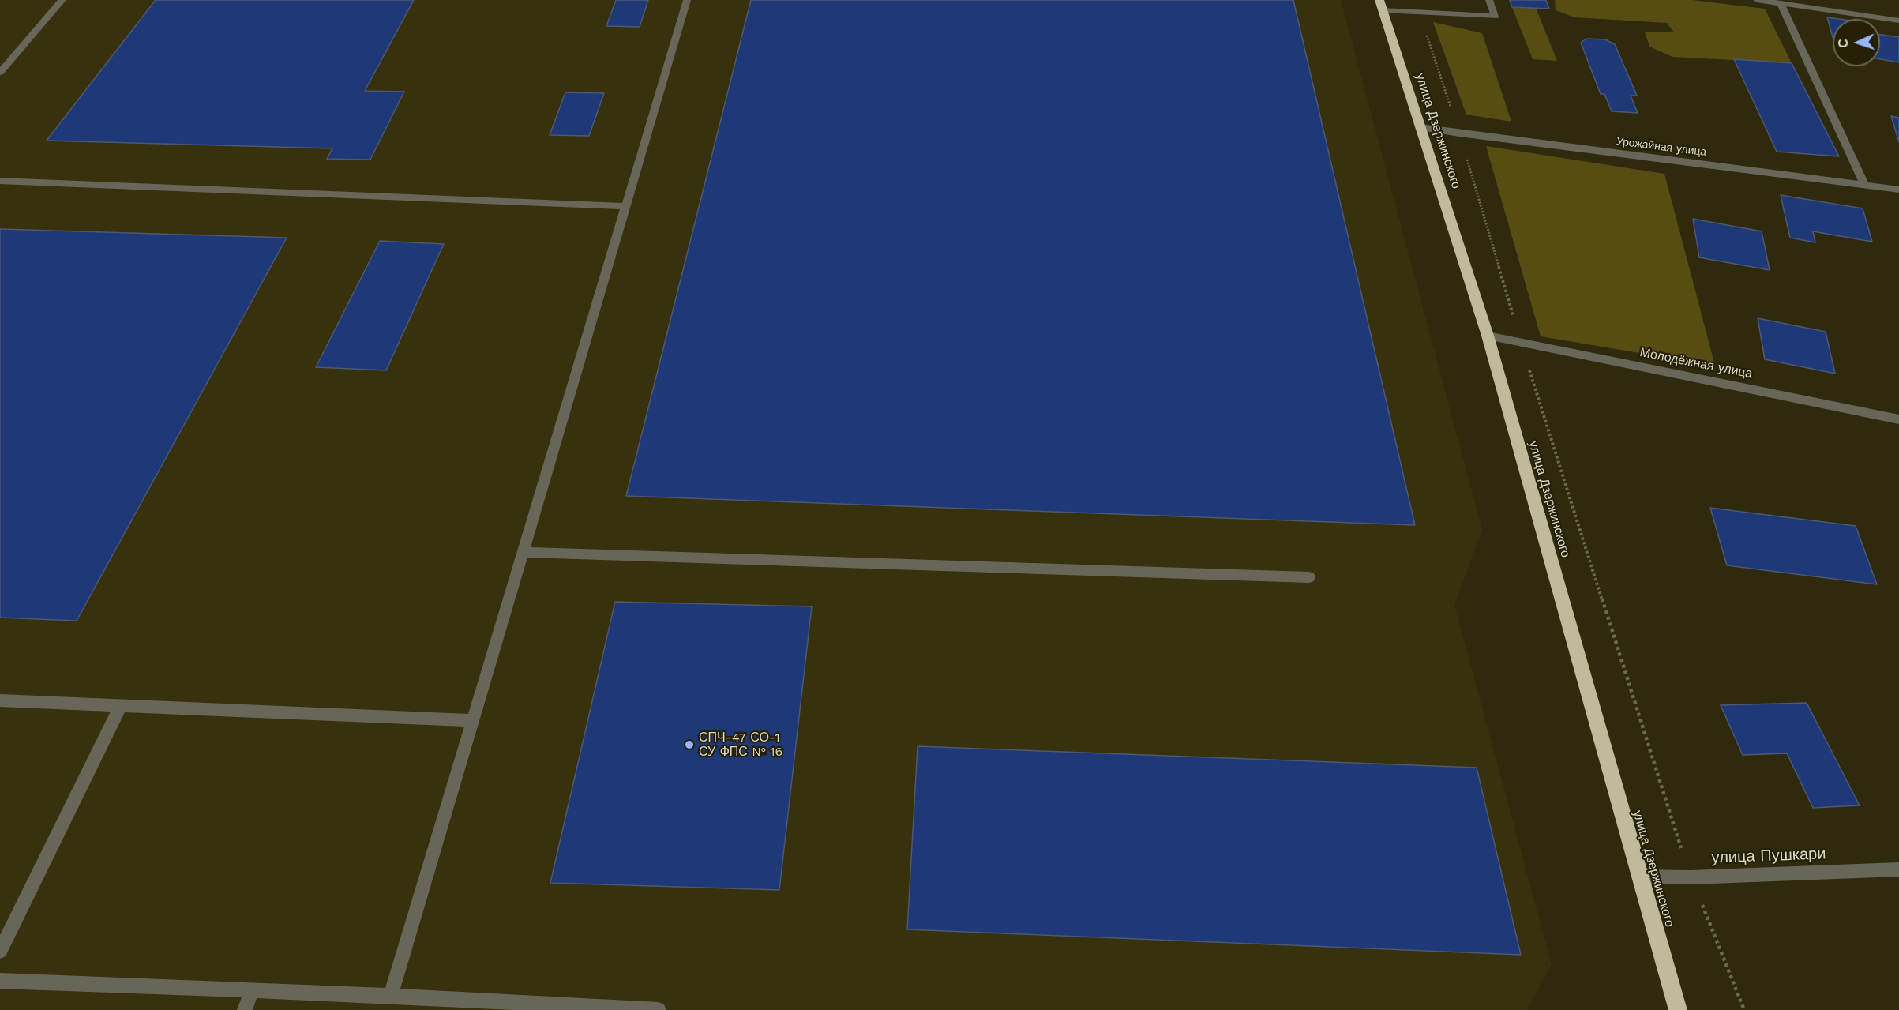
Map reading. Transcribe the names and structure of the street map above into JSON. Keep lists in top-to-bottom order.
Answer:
{
  "streets": {
    "highway": ["улица Дзержинского"],
    "street": ["Урожайная улица", "Молодёжная улица", "улица Пушкари"]
  },
  "crossings": [
    ["улица Дзержинского", "Урожайная улица"],
    ["улица Дзержинского", "Молодёжная улица"],
    ["улица Дзержинского", "улица Пушкари"]
  ],
  "places": ["СПЧ-47 СО-1 СУ ФПС № 16"],
  "north": "left"
}
